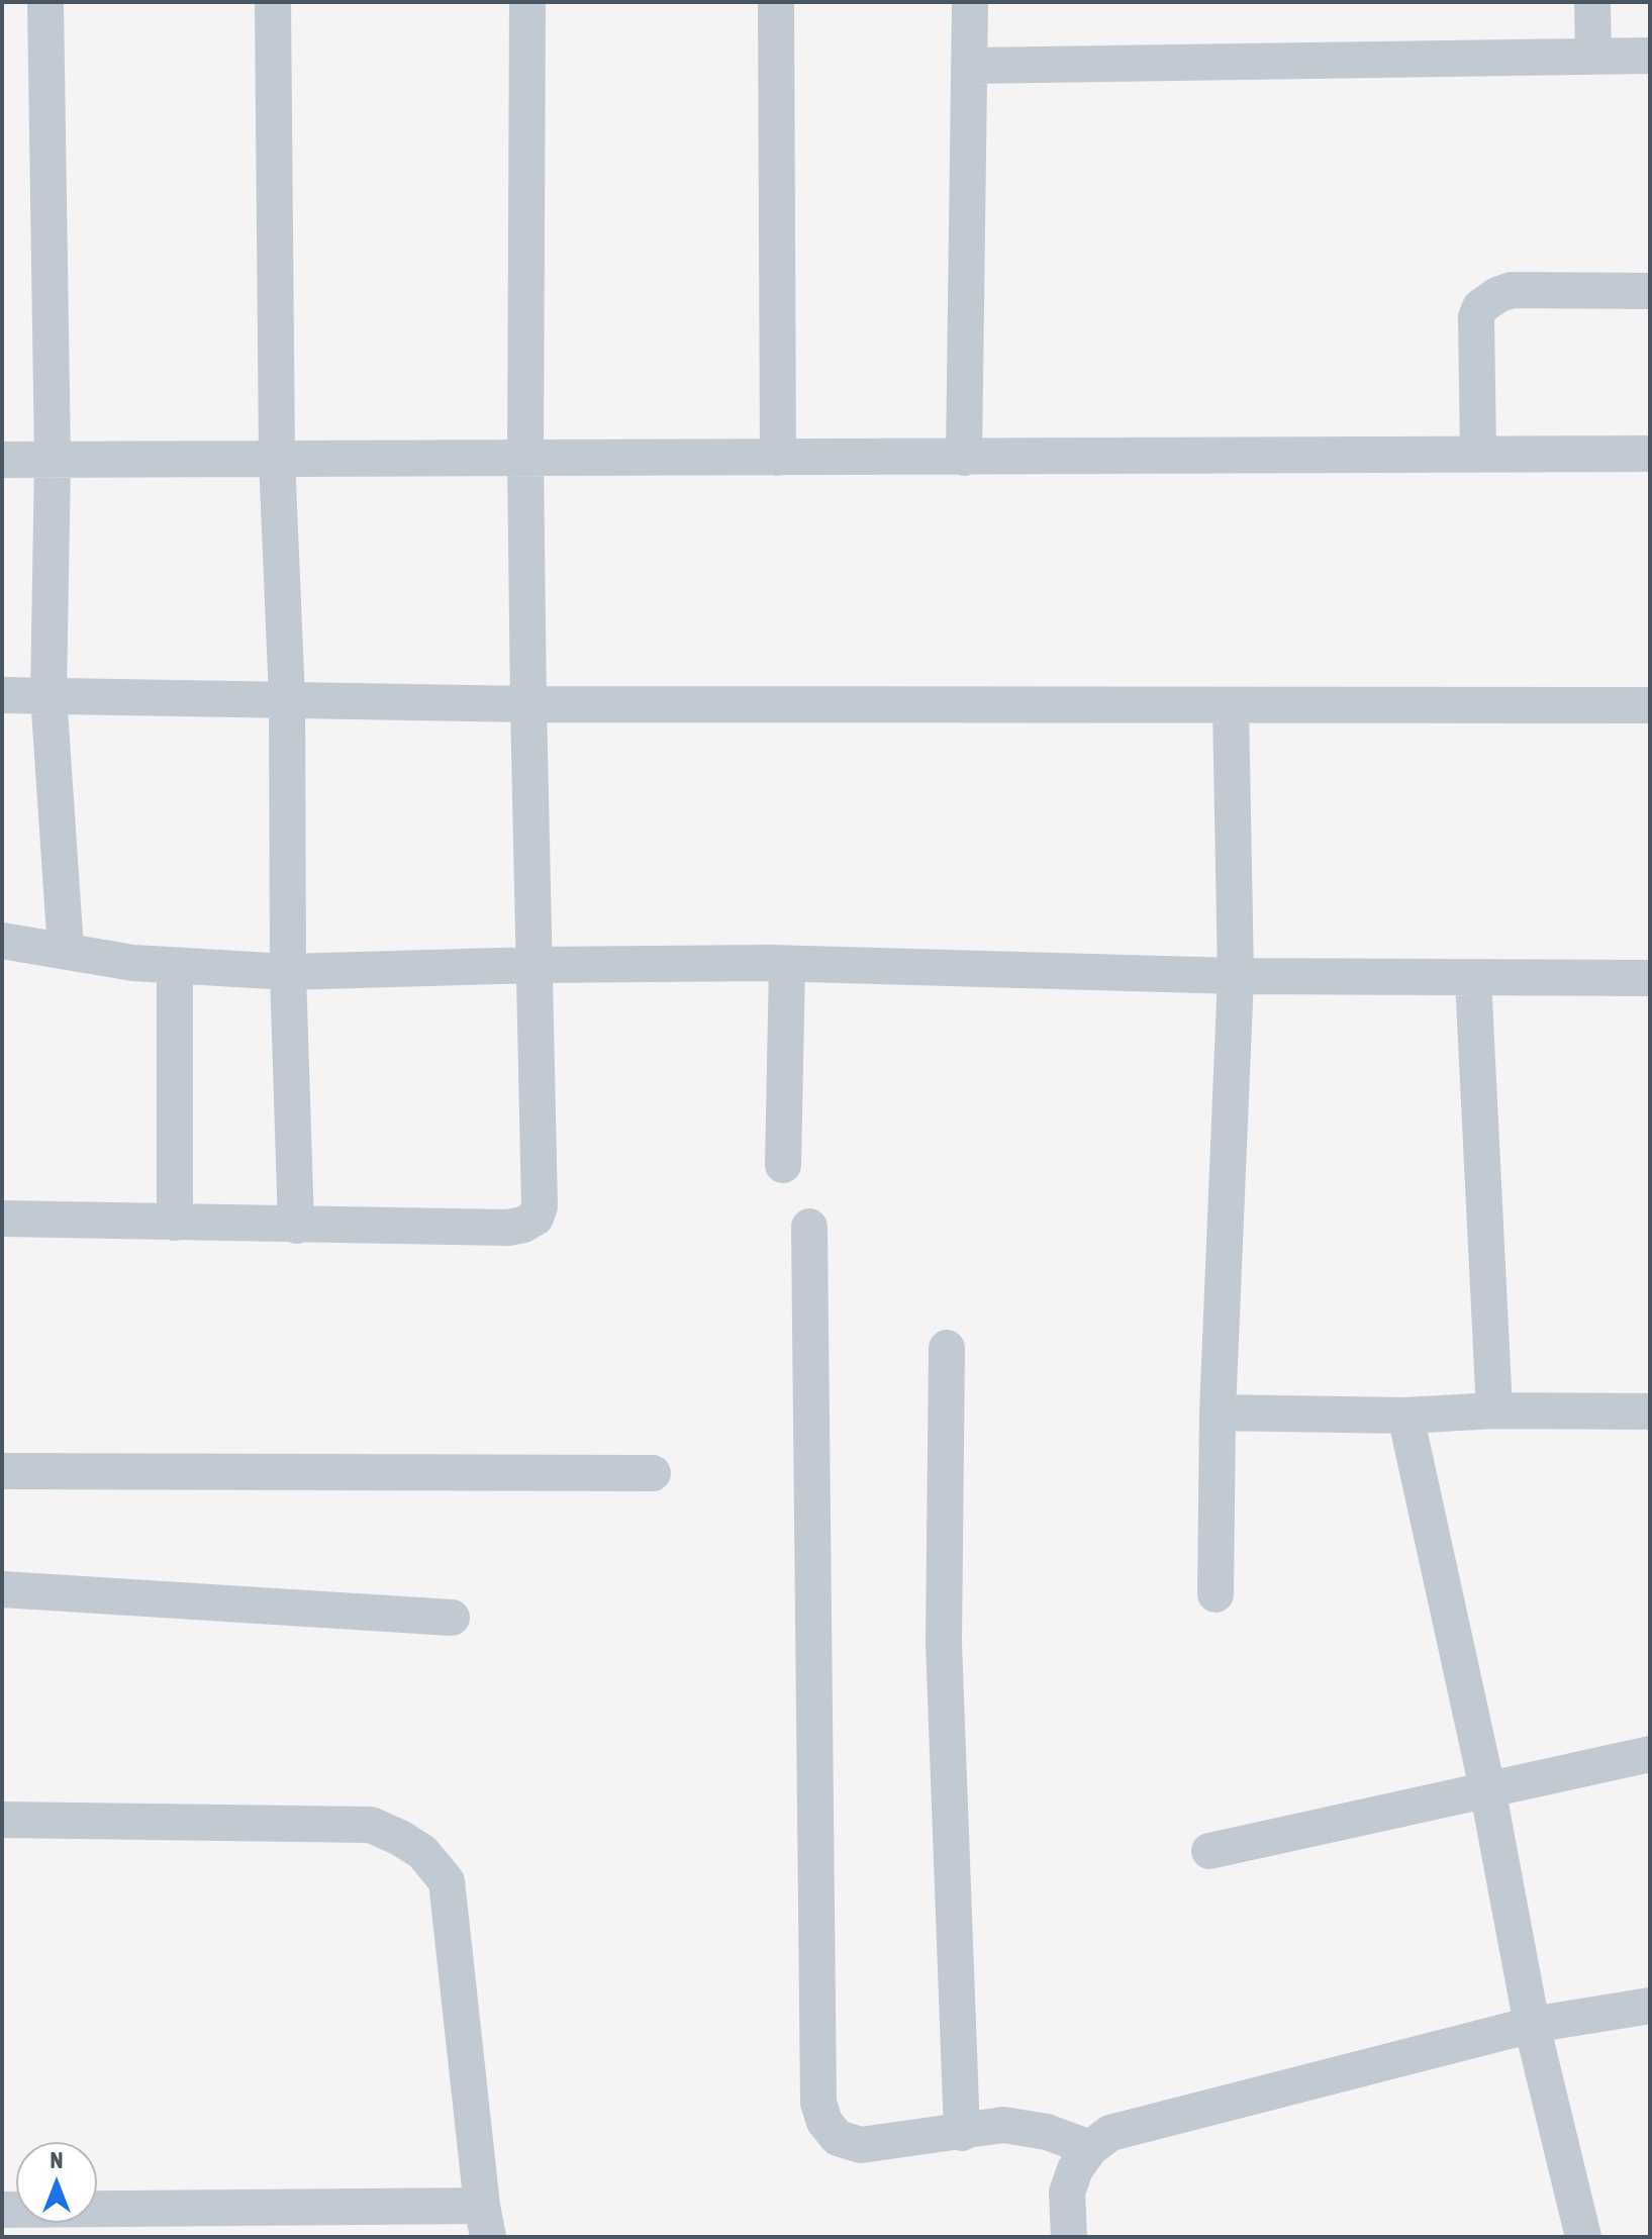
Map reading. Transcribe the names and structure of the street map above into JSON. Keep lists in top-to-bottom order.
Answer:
{
  "north": "top"
}
